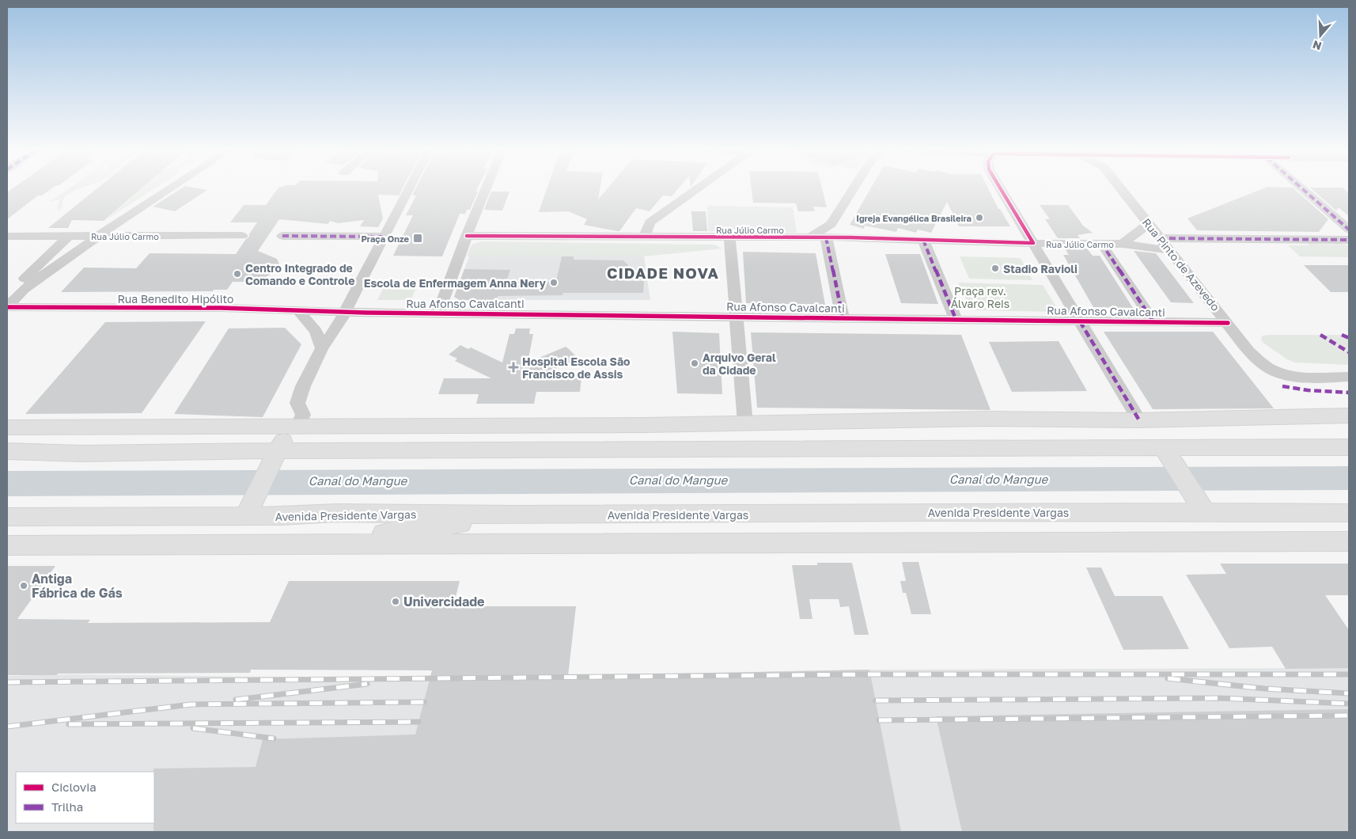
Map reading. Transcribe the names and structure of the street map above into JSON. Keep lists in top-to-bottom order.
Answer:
{
  "streets": {
    "main road": ["Avenida Presidente Vargas"],
    "street": [
      "Rua Júlio Carmo",
      "Rua Pinto de Azevedo",
      "Rua Benedito Hipólito",
      "Rua Afonso Cavalcanti"
    ]
  },
  "crossings": [
    ["Rua Júlio Carmo", "Rua Pinto de Azevedo"],
    ["Rua Pinto de Azevedo", "Rua Afonso Cavalcanti"],
    ["Rua Benedito Hipólito", "Rua Afonso Cavalcanti"]
  ],
  "districts": ["CIDADE NOVA"],
  "water": ["Canal do Mangue"],
  "parks": ["Praça rev. Álvaro Reis"],
  "places": {
    "other": [
      "Igreja Evangélica Brasileira",
      "Stadio Ravioli",
      "Centro Integrado de Comando e Controle",
      "Escola de Enfermagem Anna Nery",
      "Arquivo Geral da Cidade",
      "Antiga Fábrica de Gás",
      "Univercidade"
    ],
    "transit": ["Praça Onze"],
    "health": ["Hospital Escola São Francisco de Assis"]
  },
  "legend": ["Ciclovia", "Trilha"],
  "north": "bottom"
}
